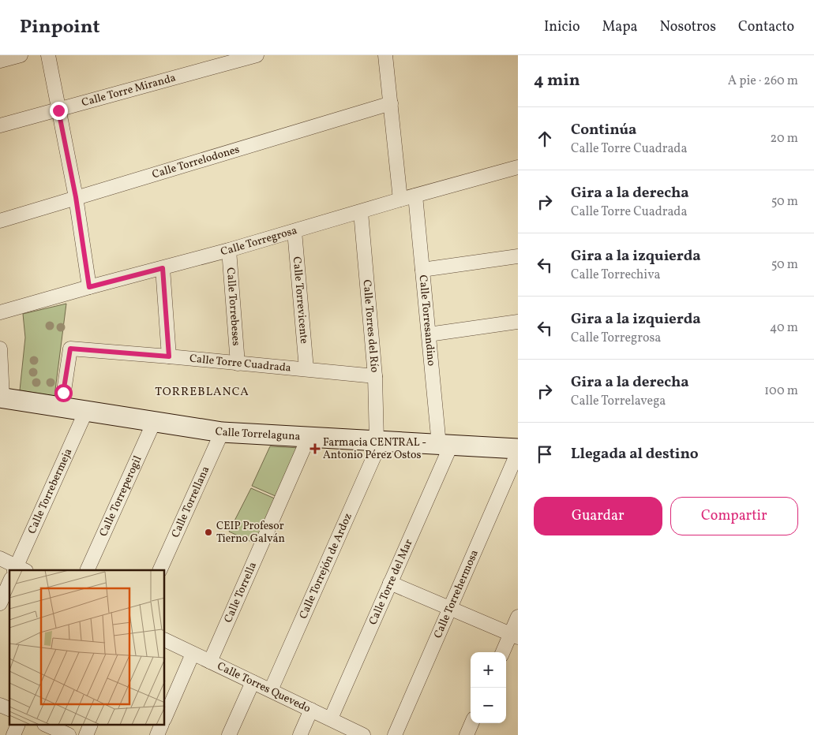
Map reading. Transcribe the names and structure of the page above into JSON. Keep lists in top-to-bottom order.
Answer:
{
  "streets": {
    "street": [
      "Calle Torre Miranda",
      "Calle Torrelodones",
      "Calle Torregrosa",
      "Calle Torrevicente",
      "Calle Torrebeses",
      "Calle Torresandino",
      "Calle Torres del Río",
      "Calle Torre Cuadrada",
      "Calle Torrelaguna",
      "Calle Torrebermeja",
      "Calle Torreperogil",
      "Calle Torrellana",
      "Calle Torrejón de Ardoz",
      "Calle Torre del Mar",
      "Calle Torrella",
      "Calle Torrehermosa",
      "Calle Torres Quevedo"
    ]
  },
  "crossings": [
    ["Calle Torregrosa", "Calle Torrevicente"],
    ["Calle Torregrosa", "Calle Torrebeses"],
    ["Calle Torregrosa", "Calle Torresandino"],
    ["Calle Torregrosa", "Calle Torres del Río"],
    ["Calle Torrevicente", "Calle Torre Cuadrada"],
    ["Calle Torrebeses", "Calle Torre Cuadrada"],
    ["Calle Torresandino", "Calle Torrelaguna"],
    ["Calle Torresandino", "Calle Torre del Mar"],
    ["Calle Torres del Río", "Calle Torre Cuadrada"],
    ["Calle Torres del Río", "Calle Torrelaguna"],
    ["Calle Torres del Río", "Calle Torrejón de Ardoz"],
    ["Calle Torre Cuadrada", "Calle Torrelaguna"],
    ["Calle Torrelaguna", "Calle Torrebermeja"],
    ["Calle Torrelaguna", "Calle Torreperogil"],
    ["Calle Torrelaguna", "Calle Torrellana"],
    ["Calle Torrelaguna", "Calle Torrejón de Ardoz"],
    ["Calle Torrelaguna", "Calle Torre del Mar"],
    ["Calle Torrelaguna", "Calle Torrella"],
    ["Calle Torrejón de Ardoz", "Calle Torres Quevedo"],
    ["Calle Torre del Mar", "Calle Torres Quevedo"],
    ["Calle Torrella", "Calle Torres Quevedo"]
  ],
  "districts": ["TORREBLANCA"],
  "places": {
    "health": ["Farmacia CENTRAL - Antonio Pérez Ostos"],
    "other": ["CEIP Profesor Tierno Galván"]
  },
  "page": {
    "header": "Pinpoint",
    "nav": [
      "Inicio",
      "Mapa",
      "Nosotros",
      "Contacto"
    ],
    "heading": ["4 min", "A pie · 260 m"],
    "list": [
      ["Continúa", "Calle Torre Cuadrada", "20 m"],
      ["Gira a la derecha", "Calle Torre Cuadrada", "50 m"],
      ["Gira a la izquierda", "Calle Torrechiva", "50 m"],
      ["Gira a la izquierda", "Calle Torregrosa", "40 m"],
      ["Gira a la derecha", "Calle Torrelavega", "100 m"],
      "Llegada al destino"
    ],
    "buttons": ["Guardar", "Compartir"],
    "map_buttons": ["+", "−"]
  }
}
